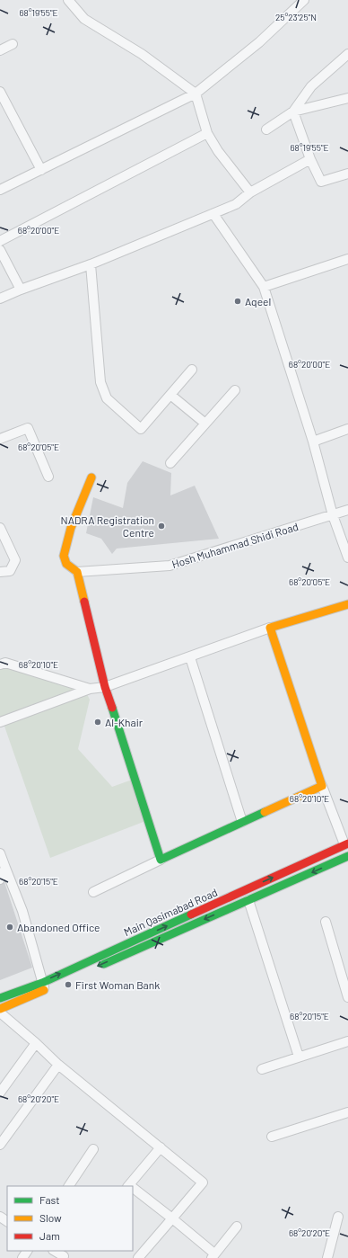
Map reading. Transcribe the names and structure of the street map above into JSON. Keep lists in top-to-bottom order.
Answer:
{
  "streets": {
    "street": ["Hosh Muhammad Shidi Road", "Main Qasimabad Road"]
  },
  "places": [
    "Aqeel",
    "NADRA Registration Centre",
    "Al-Khair",
    "Abandoned Office",
    "First Woman Bank"
  ],
  "legend": ["Fast", "Slow", "Jam"],
  "coordinates": [
    "68°19'55\"E",
    "25°23'25\"N",
    "68°20'00\"E",
    "68°20'05\"E",
    "68°20'10\"E",
    "68°20'15\"E",
    "68°20'20\"E"
  ]
}
